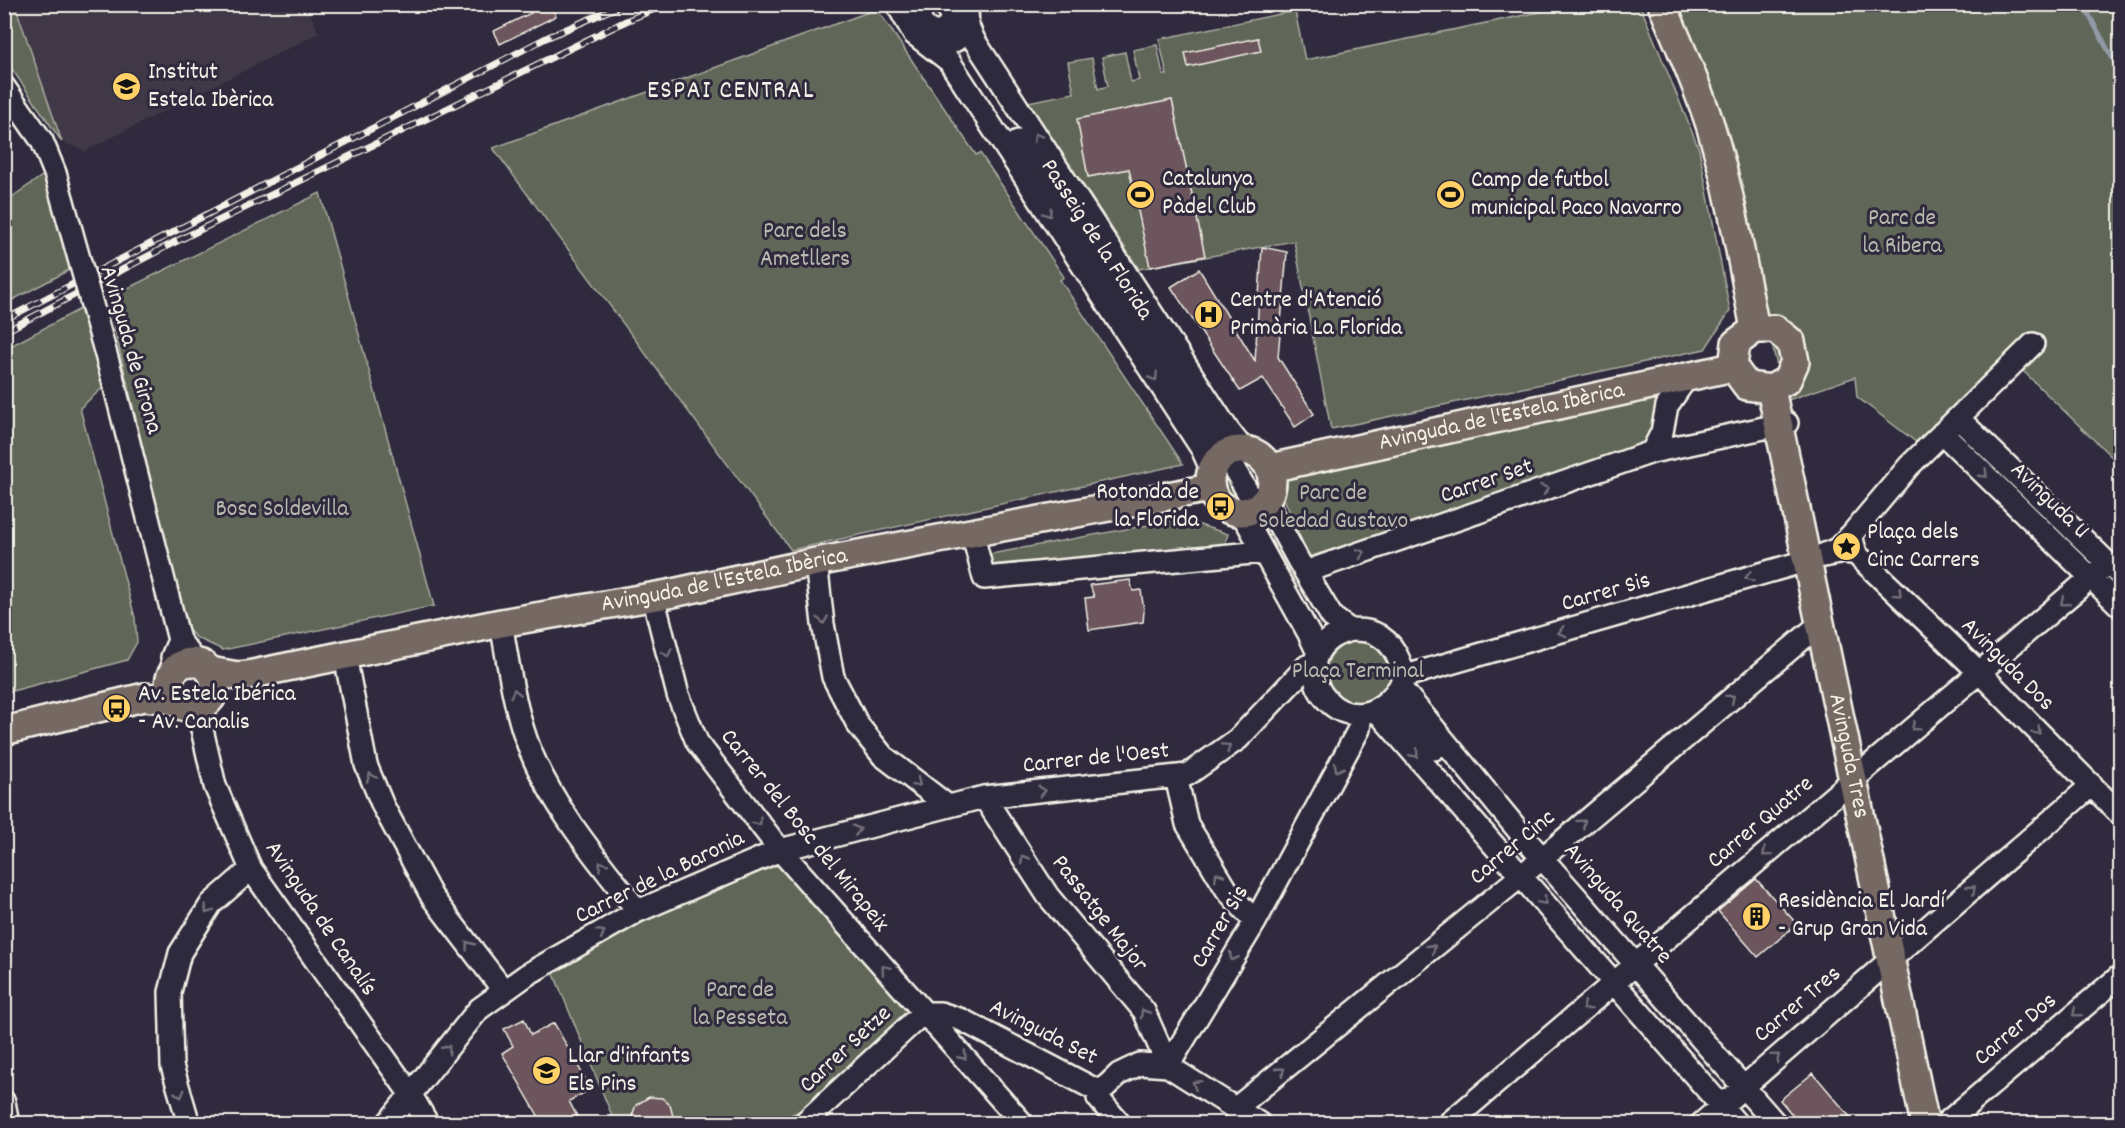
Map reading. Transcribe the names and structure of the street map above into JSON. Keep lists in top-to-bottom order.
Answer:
{
  "streets": {
    "main road": ["Avinguda de l'Estela Ibèrica", "Avinguda Tres"],
    "street": [
      "Passeig de la Florida",
      "Avinguda de Girona",
      "Carrer Set",
      "Avinguda U",
      "Carrer Sis",
      "Avinguda Dos",
      "Carrer de l'Oest",
      "Carrer Quatre",
      "Carrer del Bosc del Mirapeix",
      "Carrer Cinc",
      "Carrer de la Baronia",
      "Avinguda Quatre",
      "Passatge Major",
      "Avinguda de Canalís",
      "Carrer Tres",
      "Carrer Dos",
      "Avinguda Set",
      "Carrer Setze"
    ]
  },
  "crossings": [
    ["Passeig de la Florida", "Avinguda de l'Estela Ibèrica"],
    ["Avinguda de Girona", "Avinguda de l'Estela Ibèrica"],
    ["Avinguda de Girona", "Avinguda de Canalís"],
    ["Avinguda de l'Estela Ibèrica", "Avinguda Tres"],
    ["Avinguda de l'Estela Ibèrica", "Carrer del Bosc del Mirapeix"],
    ["Avinguda de l'Estela Ibèrica", "Avinguda de Canalís"],
    ["Carrer Set", "Avinguda Tres"],
    ["Avinguda U", "Carrer Quatre"],
    ["Carrer Sis", "Avinguda Dos"],
    ["Carrer Sis", "Avinguda Tres"],
    ["Carrer Sis", "Carrer de l'Oest"],
    ["Carrer Sis", "Avinguda Quatre"],
    ["Carrer Sis", "Passatge Major"],
    ["Avinguda Dos", "Carrer Quatre"],
    ["Avinguda Dos", "Carrer Tres"],
    ["Avinguda Tres", "Carrer Quatre"],
    ["Avinguda Tres", "Carrer Cinc"],
    ["Avinguda Tres", "Carrer Tres"],
    ["Carrer de l'Oest", "Carrer de la Baronia"],
    ["Carrer de l'Oest", "Avinguda Quatre"],
    ["Carrer de l'Oest", "Passatge Major"],
    ["Carrer Quatre", "Avinguda Quatre"],
    ["Carrer del Bosc del Mirapeix", "Carrer de la Baronia"],
    ["Carrer del Bosc del Mirapeix", "Avinguda Set"],
    ["Carrer del Bosc del Mirapeix", "Carrer Setze"],
    ["Carrer Cinc", "Avinguda Quatre"],
    ["Carrer de la Baronia", "Passatge Major"],
    ["Carrer de la Baronia", "Avinguda de Canalís"],
    ["Avinguda Quatre", "Carrer Tres"],
    ["Avinguda Set", "Carrer Setze"]
  ],
  "one_way": [
    "Carrer Set",
    "Carrer Sis",
    "Avinguda Dos",
    "Carrer de l'Oest",
    "Carrer Quatre",
    "Carrer Cinc",
    "Carrer de la Baronia",
    "Carrer Tres",
    "Carrer Dos"
  ],
  "districts": ["ESPAI CENTRAL"],
  "parks": [
    "Parc de la Ribera",
    "Parc dels Ametllers",
    "Parc de Soledad Gustavo",
    "Bosc Soldevilla",
    "Plaça Terminal",
    "Parc de la Pesseta"
  ],
  "places": {
    "school or university": ["Institut Estela Ibèrica", "Llar d'infants Els Pins"],
    "sports": ["Catalunya Pàdel Club", "Camp de futbol municipal Paco Navarro"],
    "hospital": ["Centre d'Atenció Primària La Florida"],
    "bus stop": ["Rotonda de la Florida", "Av. Estela Ibérica - Av. Canalis"],
    "place": ["Plaça dels Cinc Carrers"],
    "building": ["Residència El Jardí - Grup Gran Vida"]
  }
}
